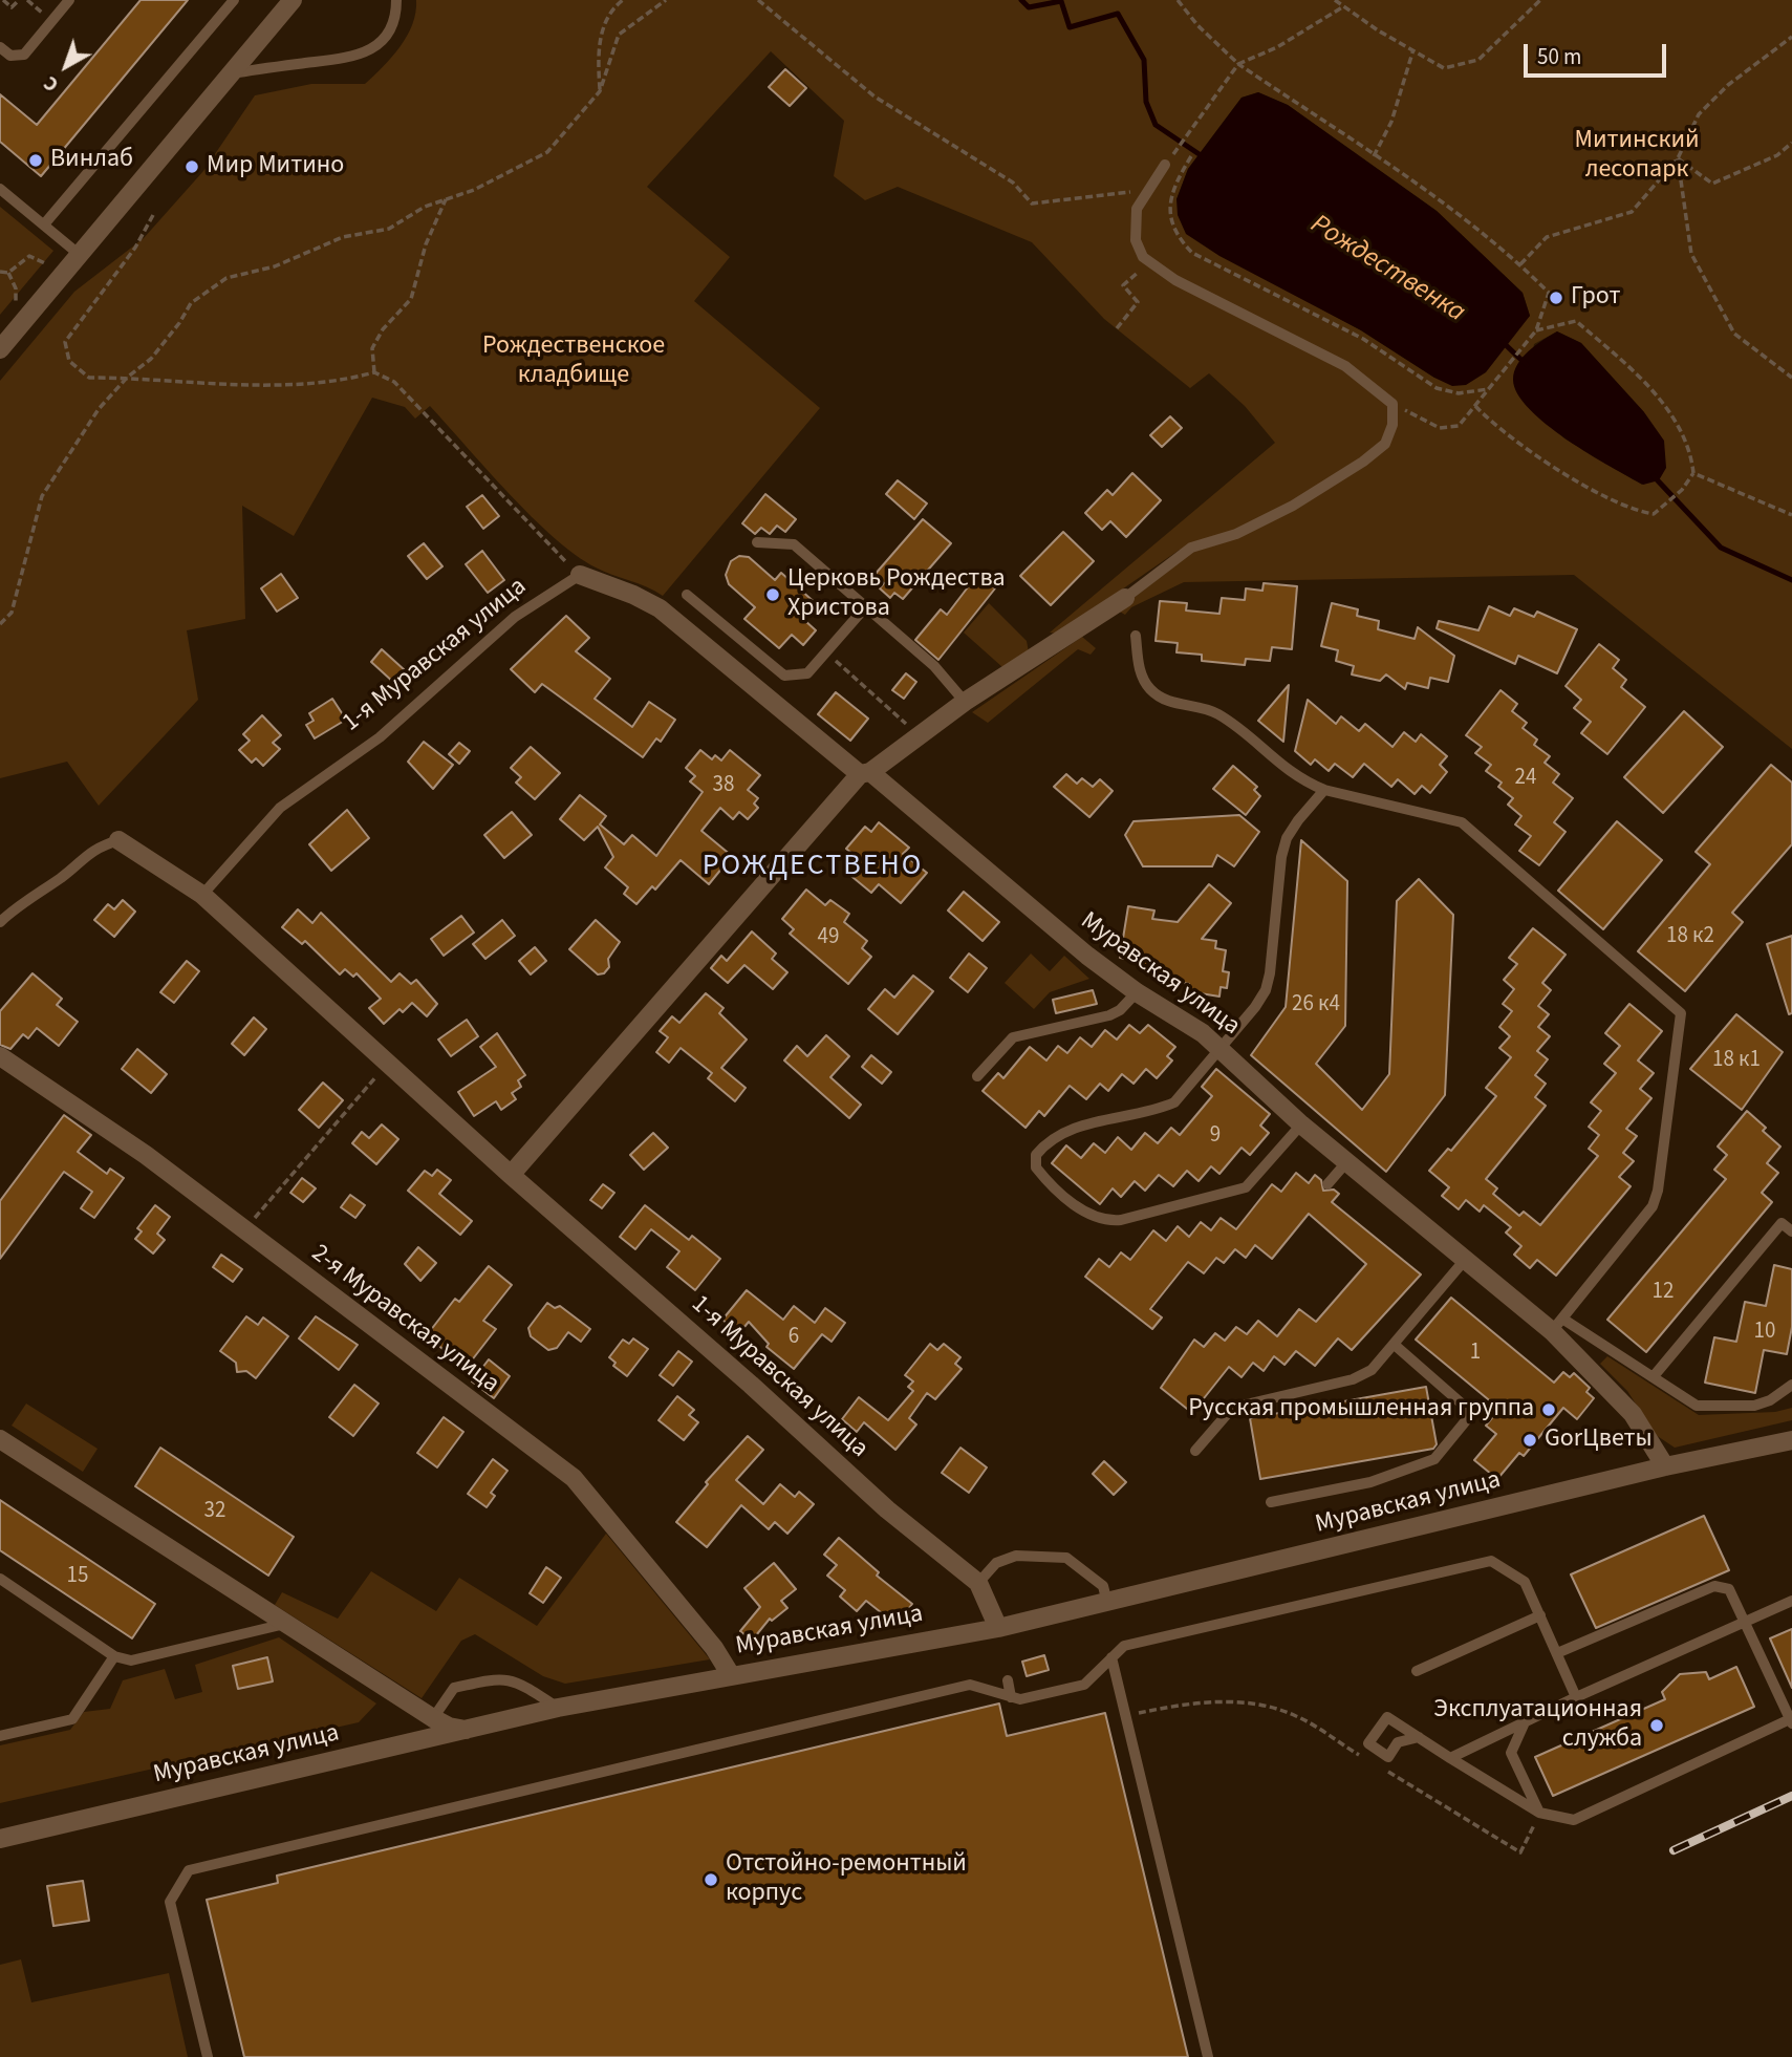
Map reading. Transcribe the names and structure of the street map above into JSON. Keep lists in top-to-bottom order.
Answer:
{
  "streets": {
    "street": ["1-я Муравская улица", "Муравская улица", "2-я Муравская улица"]
  },
  "crossings": [
    ["1-я Муравская улица", "Муравская улица"],
    ["Муравская улица", "2-я Муравская улица"]
  ],
  "districts": ["РОЖДЕСТВЕНО"],
  "water": ["Рождественка"],
  "parks": ["Митинский лесопарк", "Рождественское кладбище"],
  "places": [
    "Винлаб",
    "Мир Митино",
    "Грот",
    "Церковь Рождества Христова",
    "Русская промышленная группа",
    "GorЦветы",
    "Эксплуатационная служба",
    "Отстойно-ремонтный корпус"
  ],
  "house_numbers": [
    "24",
    "38",
    "18 к2",
    "49",
    "26 к4",
    "18 к1",
    "9",
    "12",
    "10",
    "6",
    "1",
    "32",
    "15"
  ],
  "scale_bar": "50 m",
  "north": "bottom left"
}
